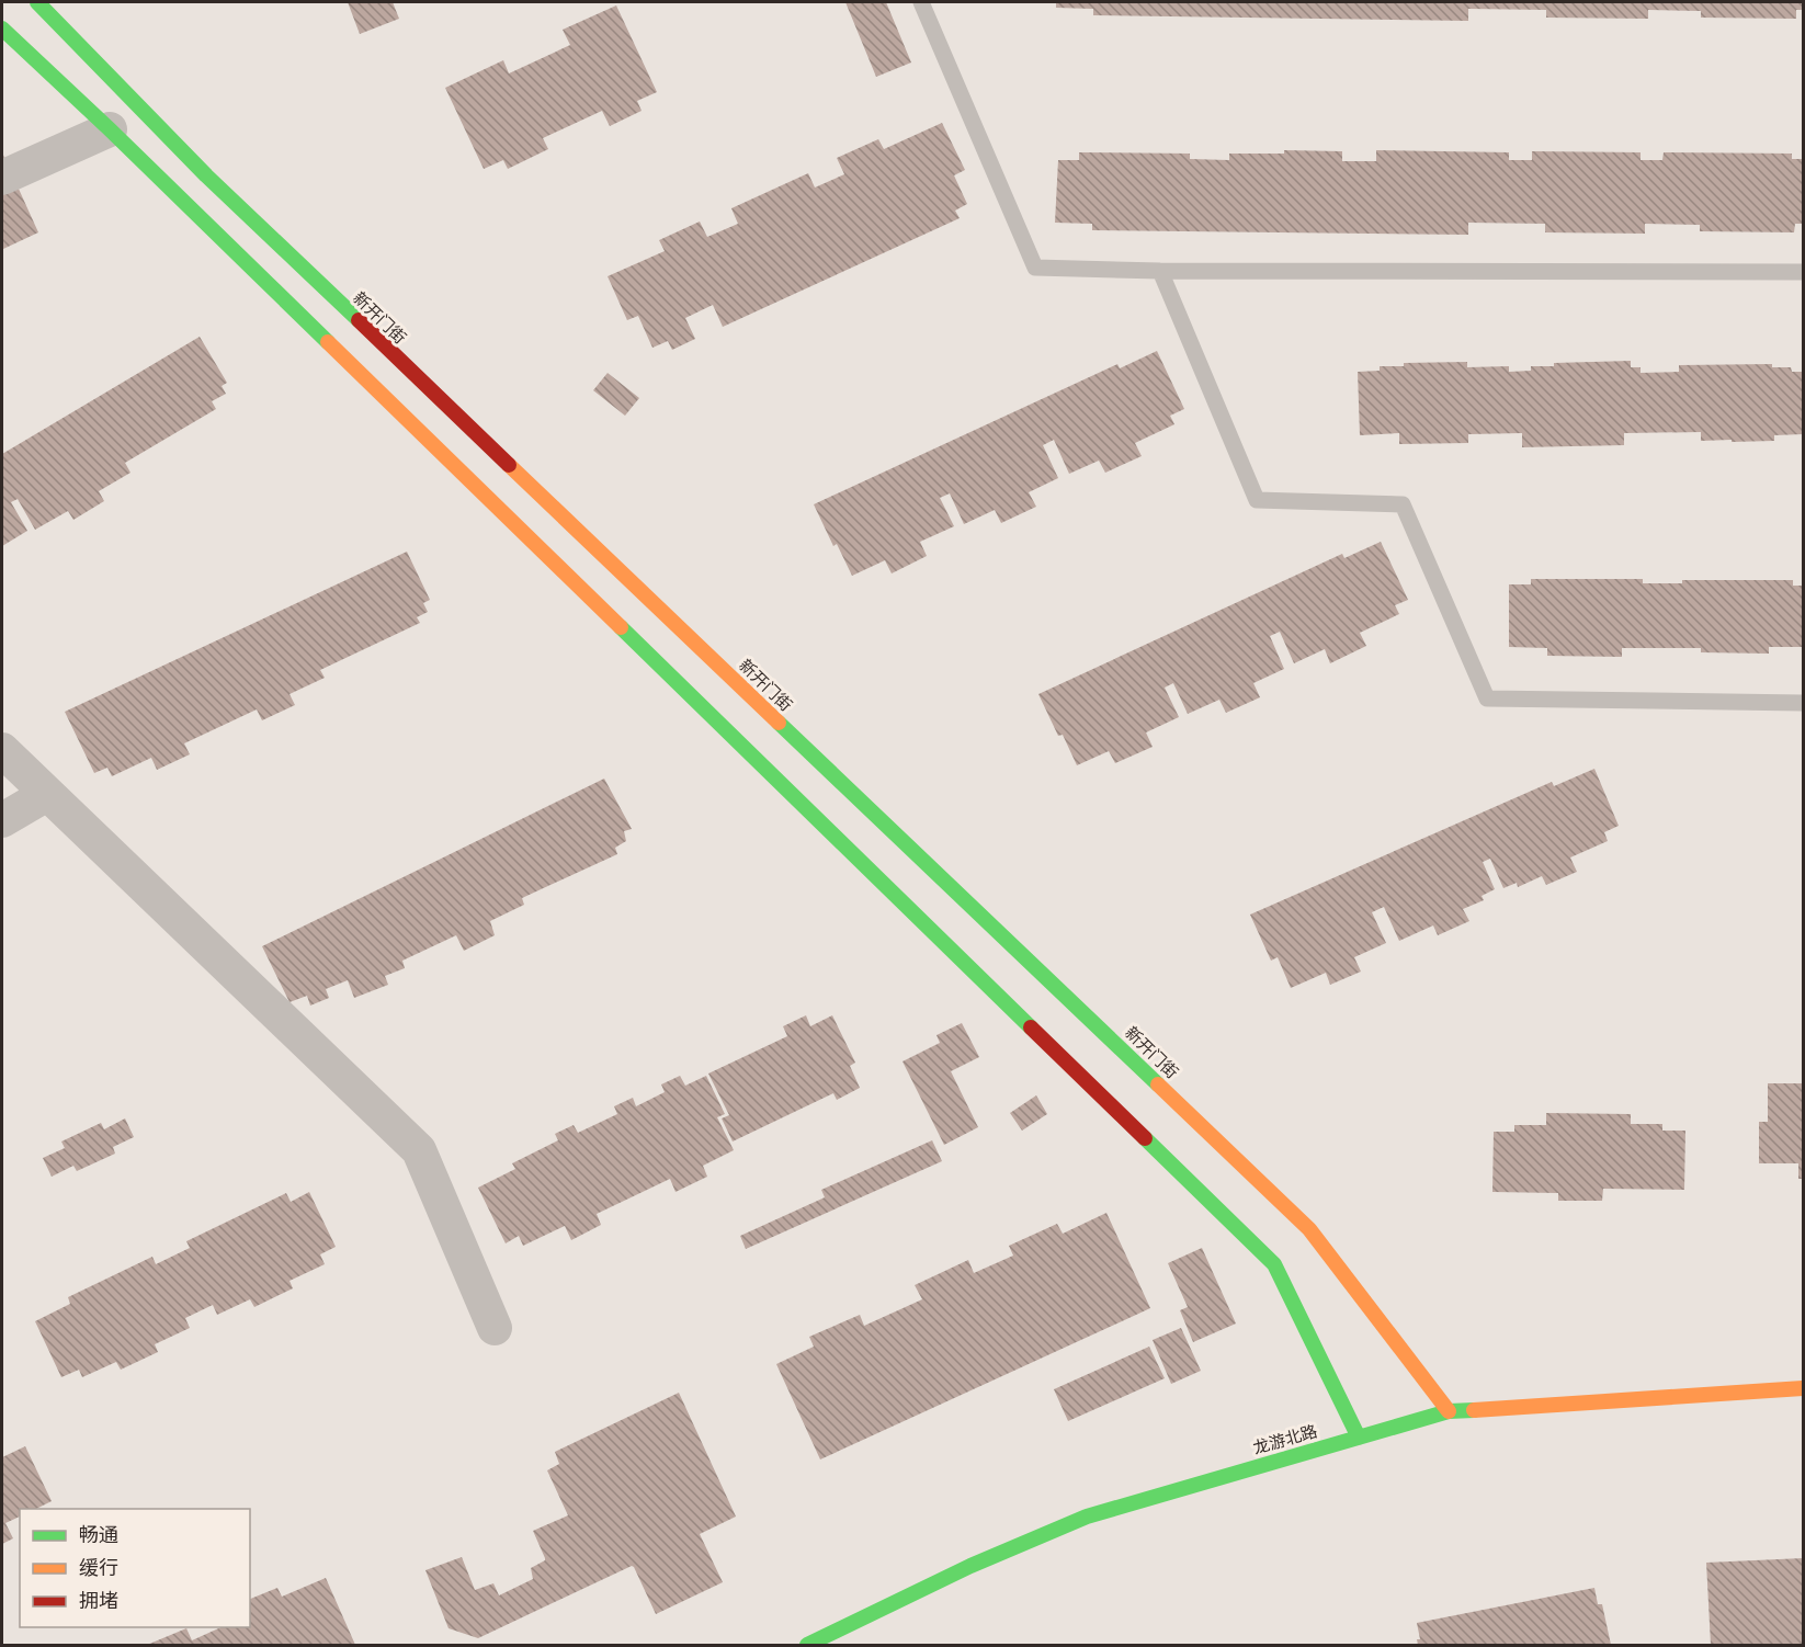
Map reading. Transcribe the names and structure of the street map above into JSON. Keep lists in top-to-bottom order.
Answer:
{
  "streets": {
    "street": ["新开门街", "龙游北路"]
  },
  "crossings": [
    ["新开门街", "龙游北路"]
  ],
  "legend": ["畅通", "缓行", "拥堵"]
}
